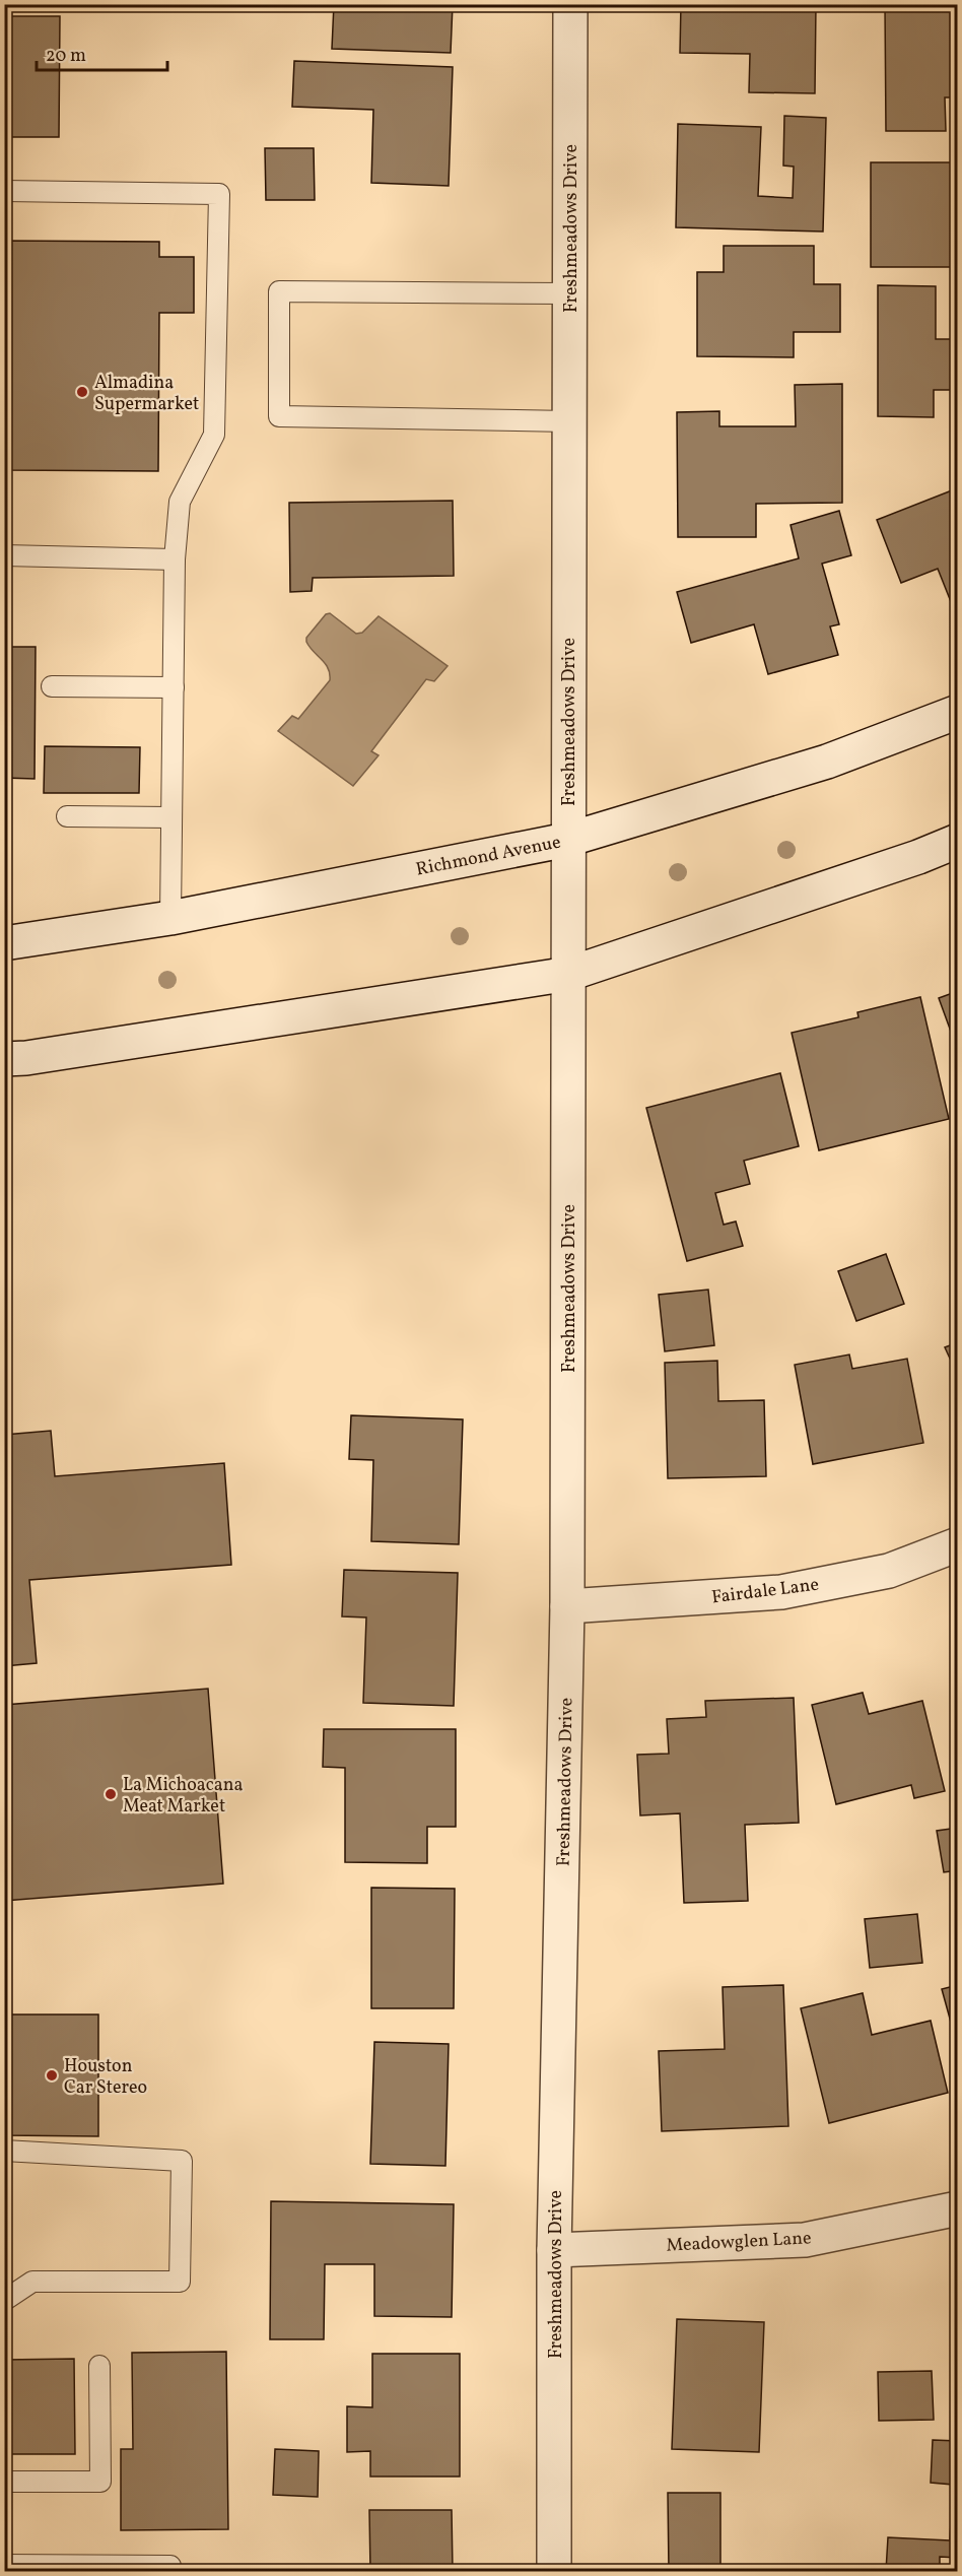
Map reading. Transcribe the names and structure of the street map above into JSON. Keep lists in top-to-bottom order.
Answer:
{
  "streets": {
    "street": [
      "Freshmeadows Drive",
      "Richmond Avenue",
      "Fairdale Lane",
      "Meadowglen Lane"
    ]
  },
  "crossings": [
    ["Freshmeadows Drive", "Richmond Avenue"],
    ["Freshmeadows Drive", "Fairdale Lane"],
    ["Freshmeadows Drive", "Meadowglen Lane"]
  ],
  "places": ["Almadina Supermarket", "La Michoacana Meat Market", "Houston Car Stereo"],
  "scale_bar": "20 m"
}
